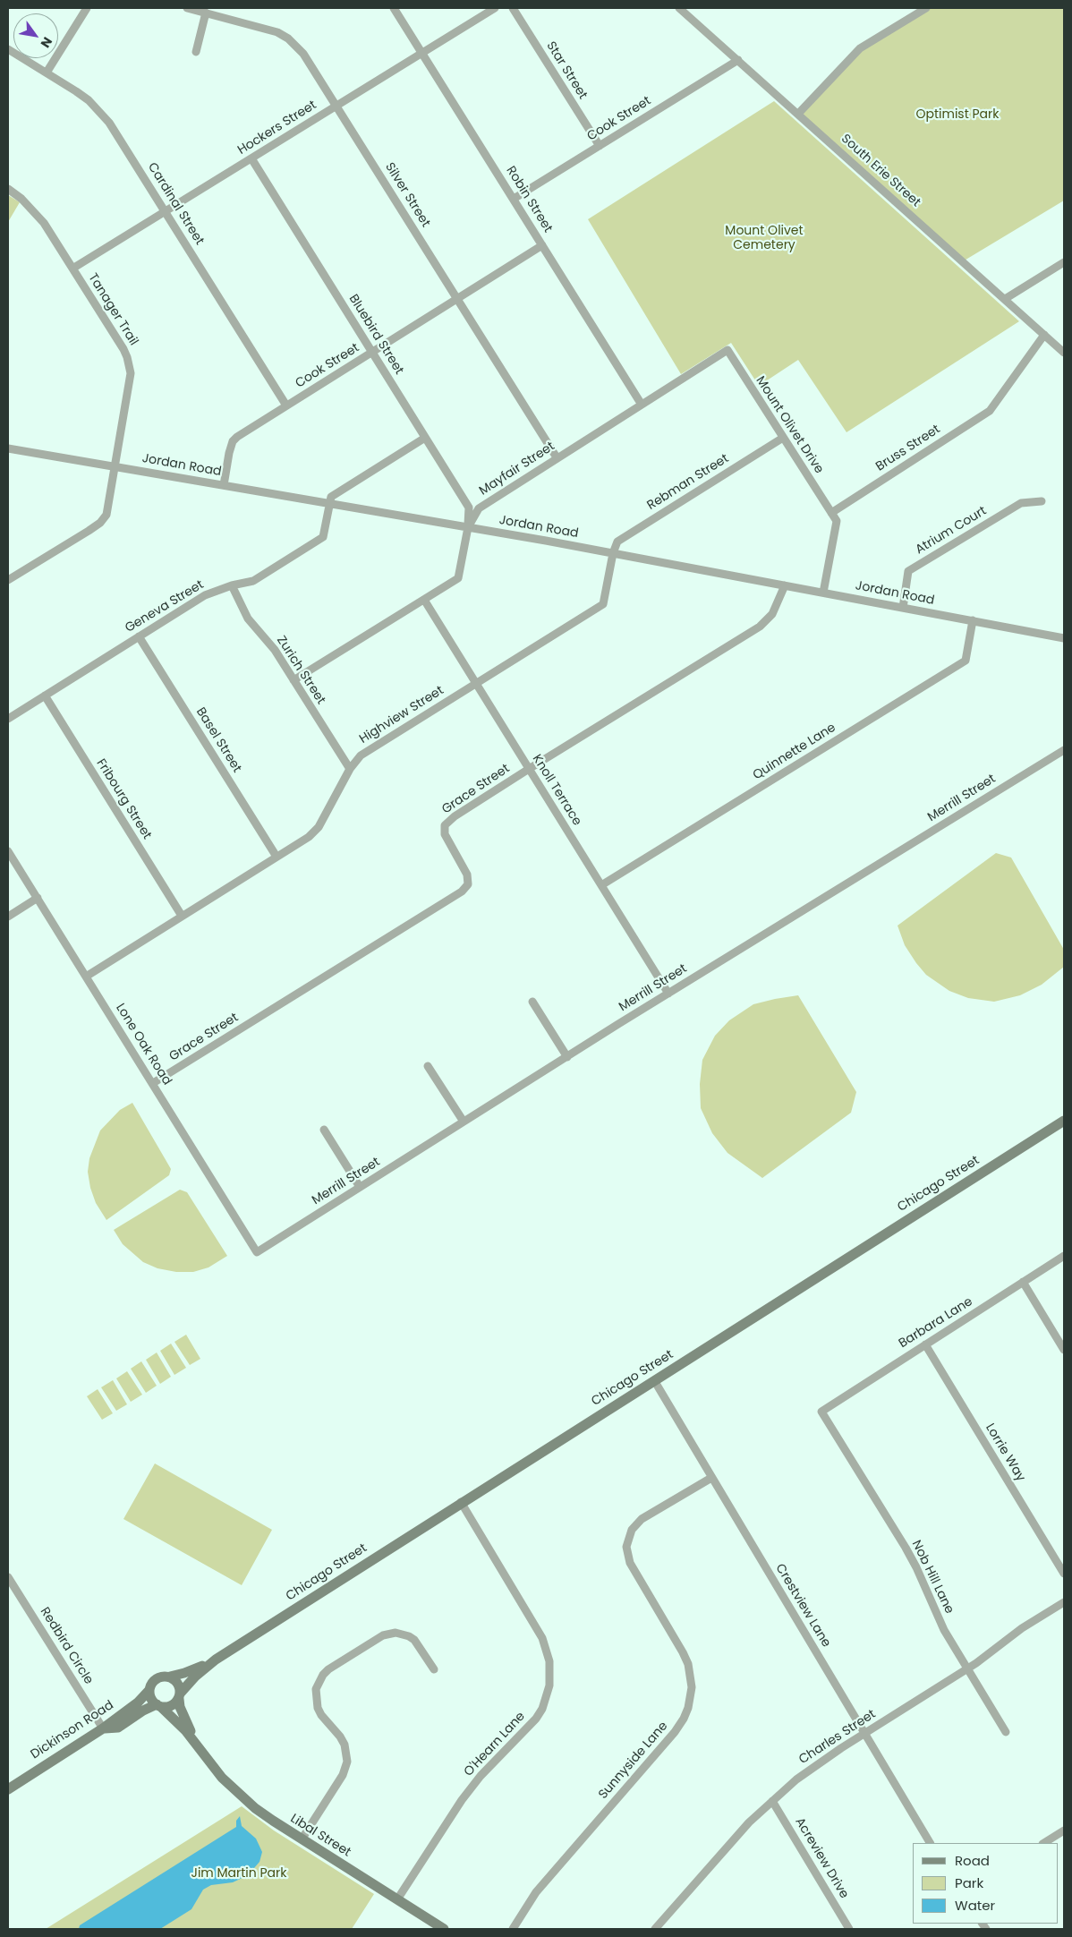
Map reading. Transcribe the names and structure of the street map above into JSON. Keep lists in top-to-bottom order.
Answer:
{
  "streets": {
    "street": [
      "Star Street",
      "Cook Street",
      "Hockers Street",
      "South Erie Street",
      "Silver Street",
      "Robin Street",
      "Cardinal Street",
      "Tanager Trail",
      "Bluebird Street",
      "Mount Olivet Drive",
      "Bruss Street",
      "Jordan Road",
      "Mayfair Street",
      "Rebman Street",
      "Atrium Court",
      "Geneva Street",
      "Zurich Street",
      "Highview Street",
      "Basel Street",
      "Quinnette Lane",
      "Grace Street",
      "Knoll Terrace",
      "Merrill Street",
      "Fribourg Street",
      "Lone Oak Road",
      "Chicago Street",
      "Barbara Lane",
      "Lorrie Way",
      "Nob Hill Lane",
      "Crestview Lane",
      "Redbird Circle",
      "Dickinson Road",
      "Charles Street",
      "O'Hearn Lane",
      "Sunnyside Lane",
      "Libal Street",
      "Acreview Drive"
    ]
  },
  "crossings": [
    ["Star Street", "Cook Street"],
    ["Cook Street", "South Erie Street"],
    ["Cook Street", "Silver Street"],
    ["Cook Street", "Robin Street"],
    ["Cook Street", "Cardinal Street"],
    ["Cook Street", "Bluebird Street"],
    ["Cook Street", "Jordan Road"],
    ["Hockers Street", "Silver Street"],
    ["Hockers Street", "Robin Street"],
    ["Hockers Street", "Cardinal Street"],
    ["Hockers Street", "Tanager Trail"],
    ["Hockers Street", "Bluebird Street"],
    ["South Erie Street", "Bruss Street"],
    ["Silver Street", "Mayfair Street"],
    ["Robin Street", "Mayfair Street"],
    ["Tanager Trail", "Jordan Road"],
    ["Bluebird Street", "Jordan Road"],
    ["Bluebird Street", "Mayfair Street"],
    ["Mount Olivet Drive", "Bruss Street"],
    ["Mount Olivet Drive", "Mayfair Street"],
    ["Mount Olivet Drive", "Rebman Street"],
    ["Jordan Road", "Mayfair Street"],
    ["Jordan Road", "Rebman Street"],
    ["Jordan Road", "Atrium Court"],
    ["Jordan Road", "Geneva Street"],
    ["Jordan Road", "Highview Street"],
    ["Jordan Road", "Quinnette Lane"],
    ["Jordan Road", "Grace Street"],
    ["Mayfair Street", "Zurich Street"],
    ["Mayfair Street", "Knoll Terrace"],
    ["Rebman Street", "Highview Street"],
    ["Geneva Street", "Zurich Street"],
    ["Geneva Street", "Basel Street"],
    ["Geneva Street", "Fribourg Street"],
    ["Zurich Street", "Highview Street"],
    ["Highview Street", "Basel Street"],
    ["Highview Street", "Knoll Terrace"],
    ["Highview Street", "Fribourg Street"],
    ["Highview Street", "Lone Oak Road"],
    ["Quinnette Lane", "Knoll Terrace"],
    ["Grace Street", "Knoll Terrace"],
    ["Grace Street", "Lone Oak Road"],
    ["Knoll Terrace", "Merrill Street"],
    ["Merrill Street", "Lone Oak Road"],
    ["Chicago Street", "Crestview Lane"],
    ["Chicago Street", "Dickinson Road"],
    ["Chicago Street", "O'Hearn Lane"],
    ["Chicago Street", "Libal Street"],
    ["Barbara Lane", "Lorrie Way"],
    ["Barbara Lane", "Nob Hill Lane"],
    ["Nob Hill Lane", "Charles Street"],
    ["Crestview Lane", "Charles Street"],
    ["Crestview Lane", "Sunnyside Lane"],
    ["Redbird Circle", "Dickinson Road"],
    ["Dickinson Road", "Libal Street"],
    ["Charles Street", "Acreview Drive"],
    ["O'Hearn Lane", "Libal Street"]
  ],
  "parks": ["Optimist Park", "Mount Olivet Cemetery", "Jim Martin Park"],
  "legend": ["Road", "Park", "Water"],
  "north": "bottom right"
}
